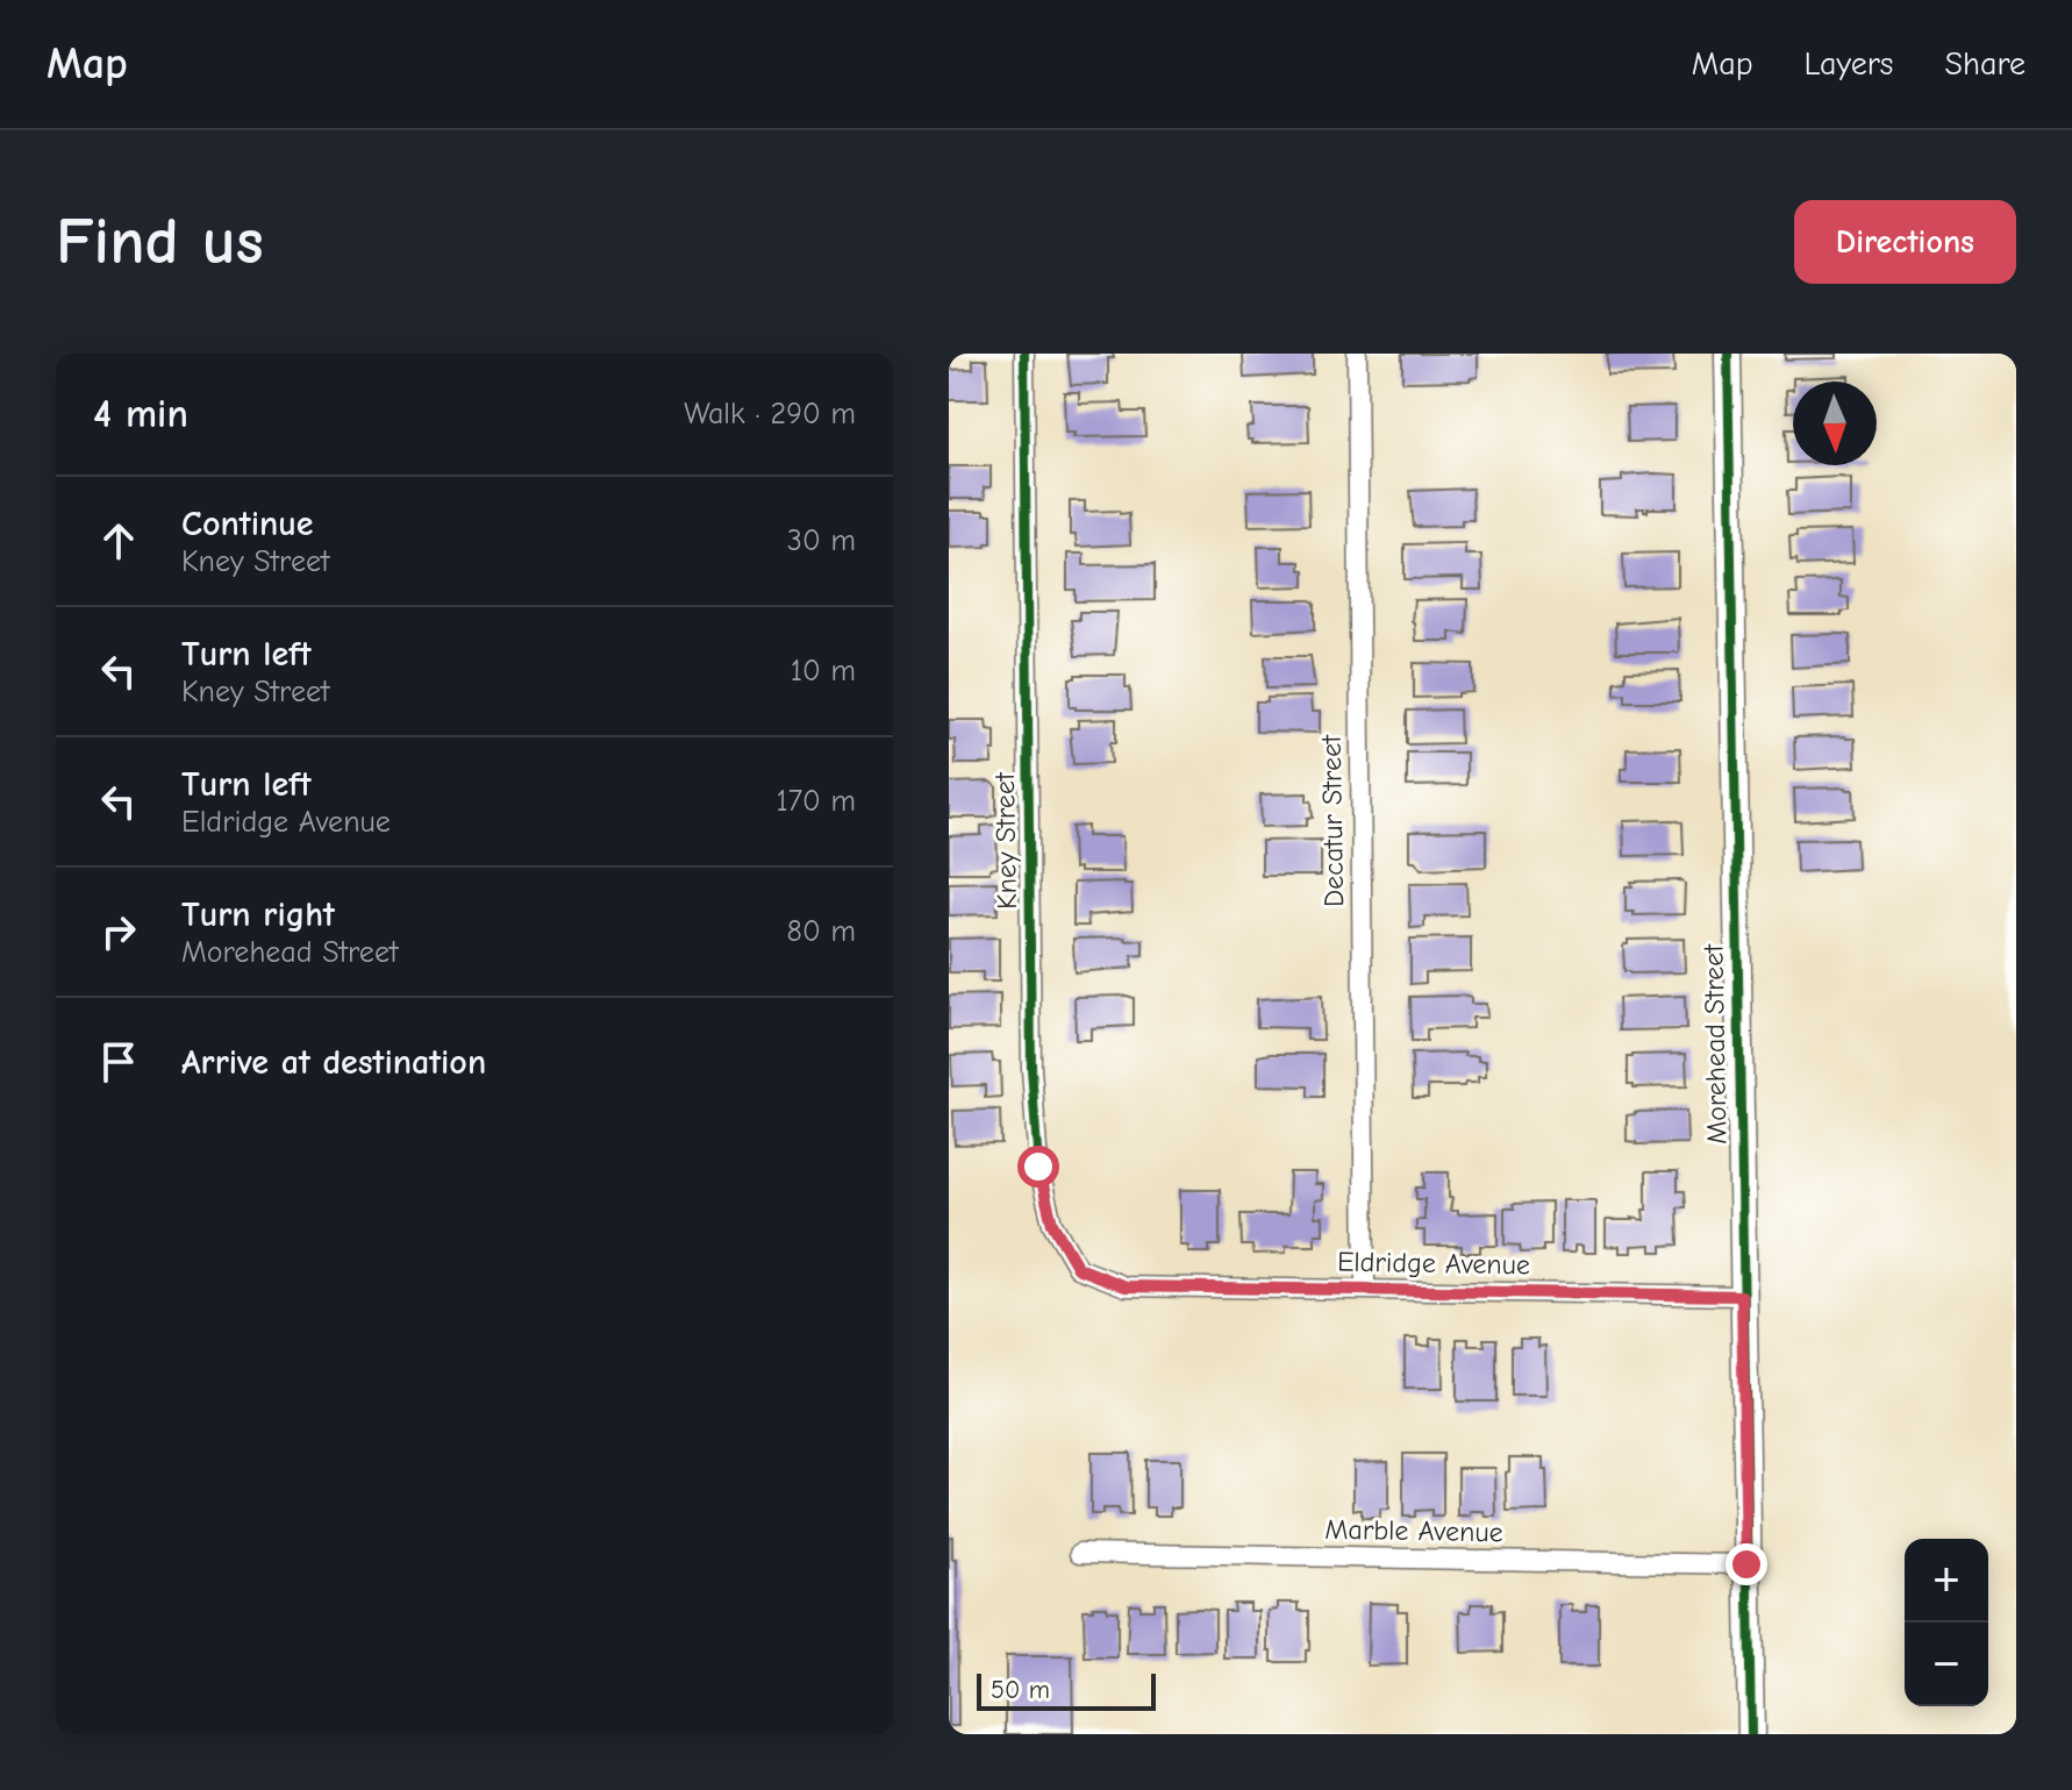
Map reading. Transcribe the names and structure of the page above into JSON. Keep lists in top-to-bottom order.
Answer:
{
  "streets": {
    "street": [
      "Decatur Street",
      "Kney Street",
      "Morehead Street",
      "Eldridge Avenue",
      "Marble Avenue"
    ]
  },
  "crossings": [
    ["Decatur Street", "Eldridge Avenue"],
    ["Kney Street", "Eldridge Avenue"],
    ["Morehead Street", "Eldridge Avenue"],
    ["Morehead Street", "Marble Avenue"]
  ],
  "scale_bar": "50 m",
  "north": "bottom",
  "page": {
    "header": "Map",
    "nav": ["Map", "Layers", "Share"],
    "buttons": "Directions",
    "title": "Find us",
    "heading": ["4 min", "Walk · 290 m"],
    "list": [
      ["Continue", "Kney Street", "30 m"],
      ["Turn left", "Kney Street", "10 m"],
      ["Turn left", "Eldridge Avenue", "170 m"],
      ["Turn right", "Morehead Street", "80 m"],
      "Arrive at destination"
    ],
    "map_buttons": ["+", "−"],
    "scale": "50 m"
  }
}
